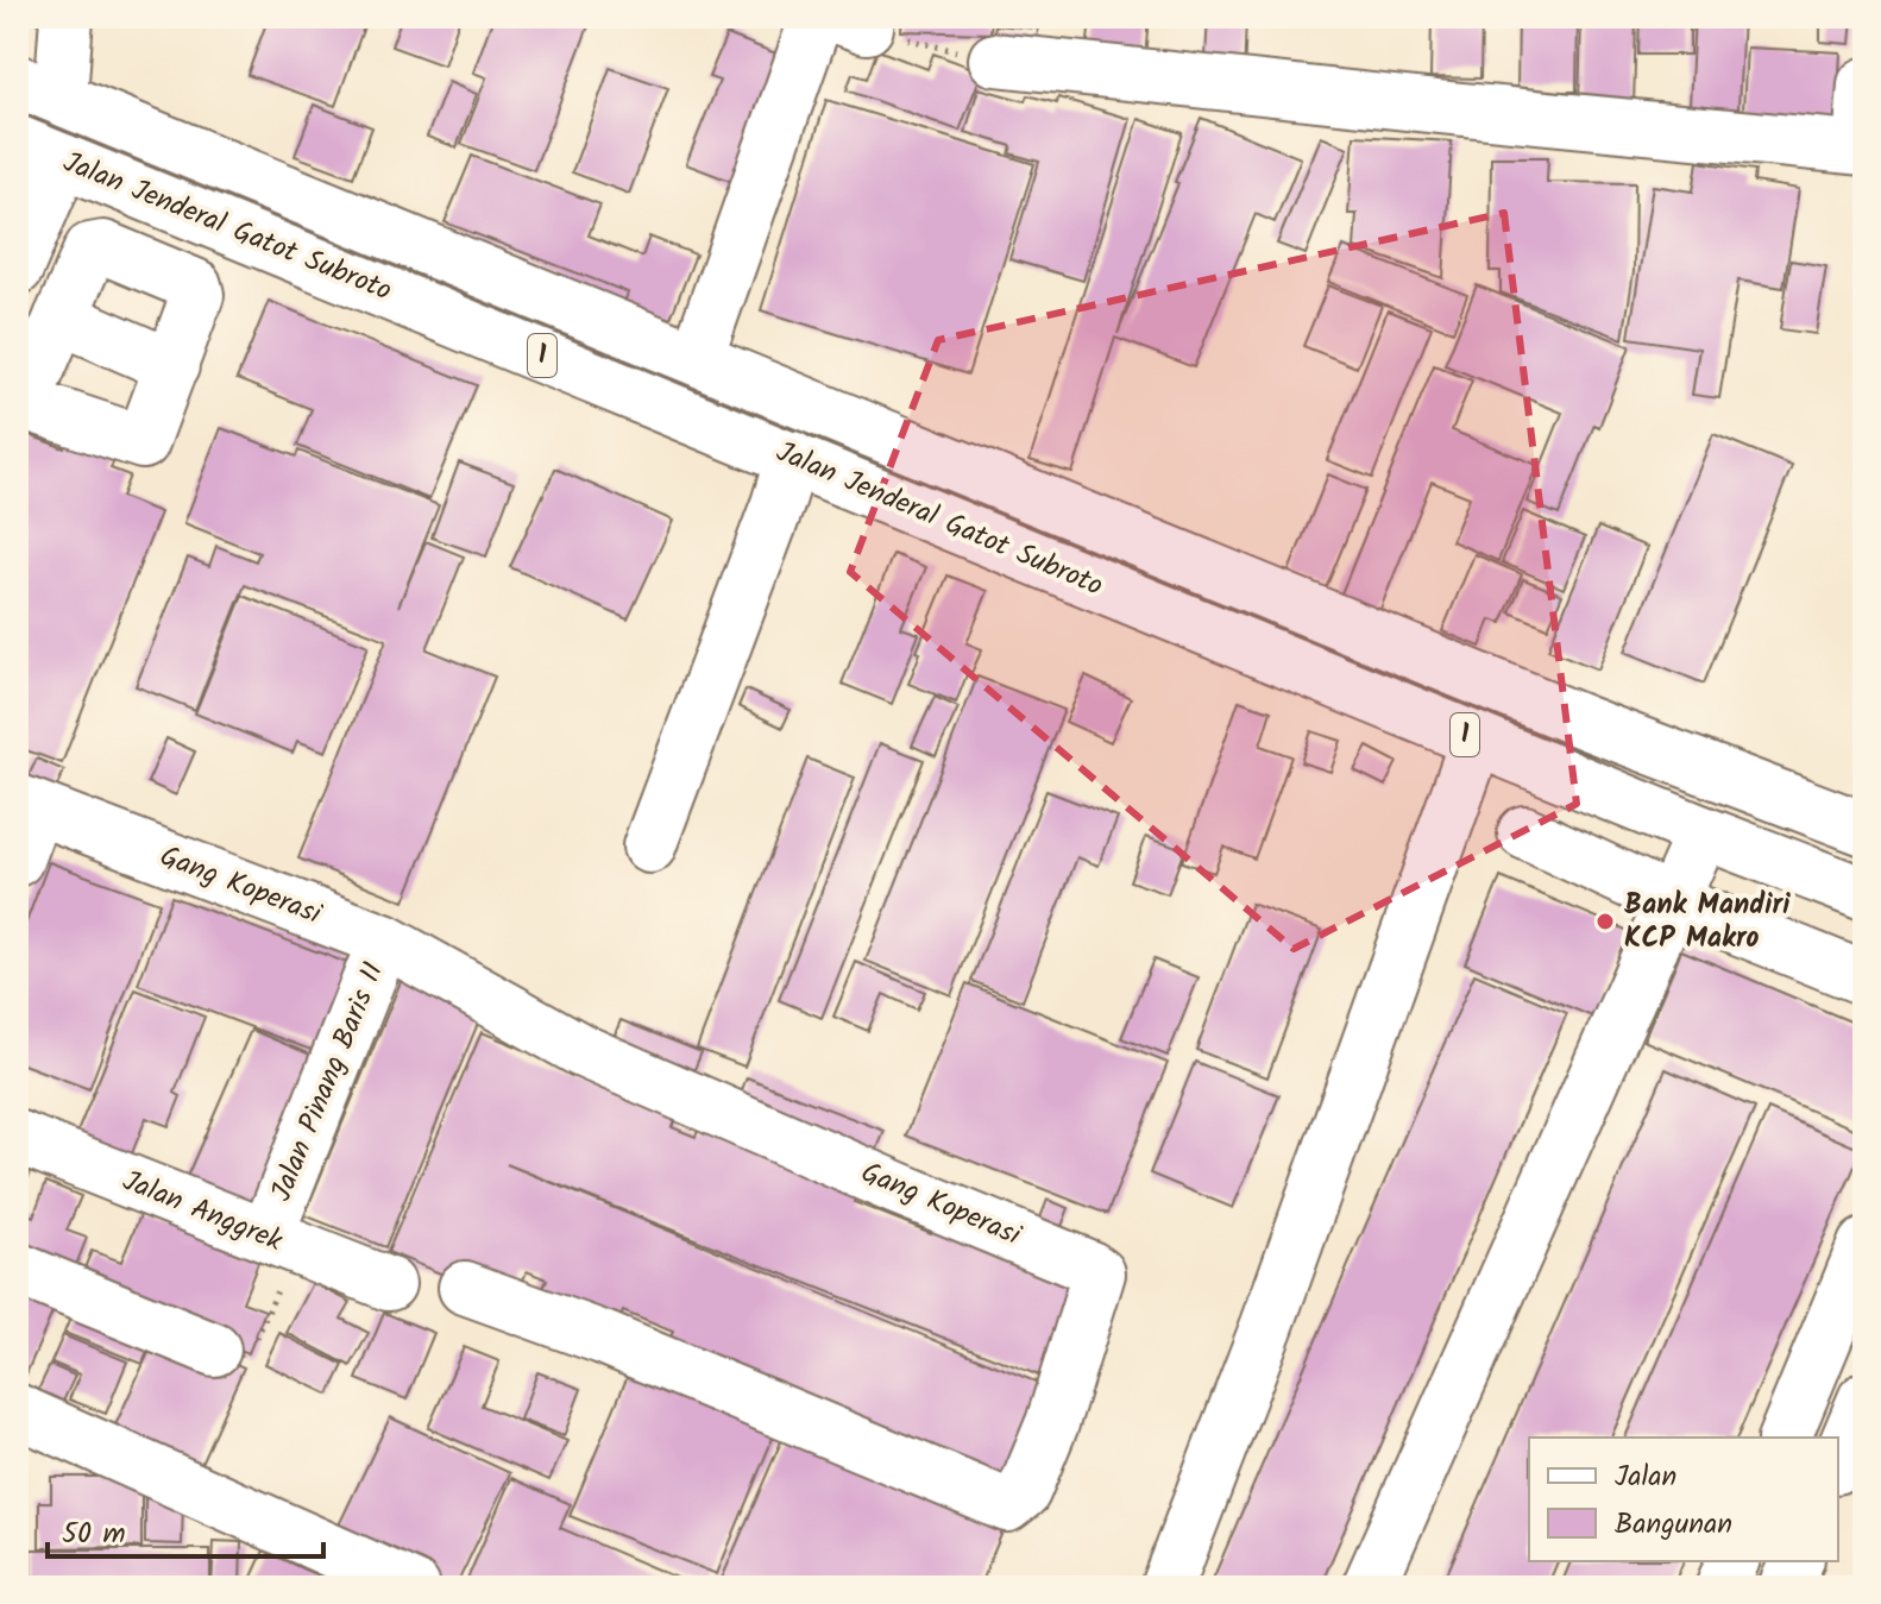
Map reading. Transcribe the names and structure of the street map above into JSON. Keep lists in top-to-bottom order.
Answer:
{
  "streets": {
    "main road": [
      "Jalan Jenderal Gatot Subroto",
      "1",
      "Gang Koperasi",
      "Jalan Pinang Baris II",
      "Jalan Anggrek"
    ]
  },
  "crossings": [
    ["Gang Koperasi", "Jalan Pinang Baris II"],
    ["Jalan Pinang Baris II", "Jalan Anggrek"]
  ],
  "places": ["Bank Mandiri KCP Makro"],
  "legend": ["Jalan", "Bangunan"],
  "scale_bar": "50 m"
}
